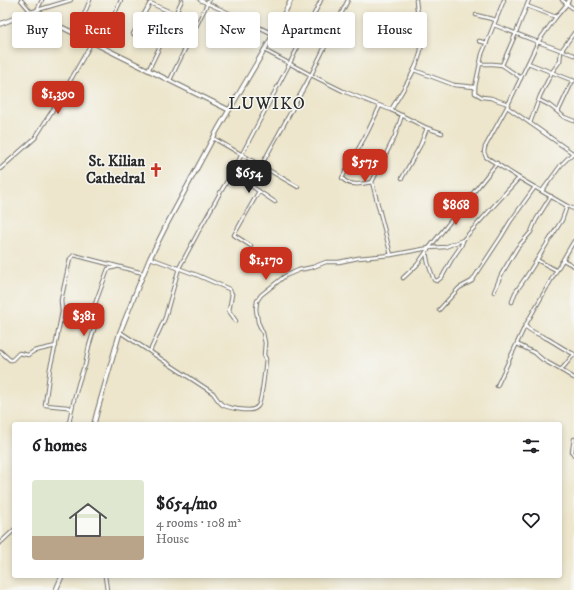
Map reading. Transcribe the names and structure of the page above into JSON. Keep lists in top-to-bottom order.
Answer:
{
  "districts": ["LUWIKO"],
  "places": {
    "church": ["St. Kilian Cathedral"]
  },
  "page": {
    "chip": [
      "Buy",
      "Rent",
      "Filters",
      "New",
      "Apartment",
      "House"
    ],
    "price": [
      "$1,390",
      "$575",
      "$654",
      "$868",
      "$1,170",
      "$381"
    ],
    "heading": "6 homes",
    "list": [
      {
        "name": "$654/mo",
        "note": "4 rooms · 108 m² · House"
      }
    ]
  }
}
